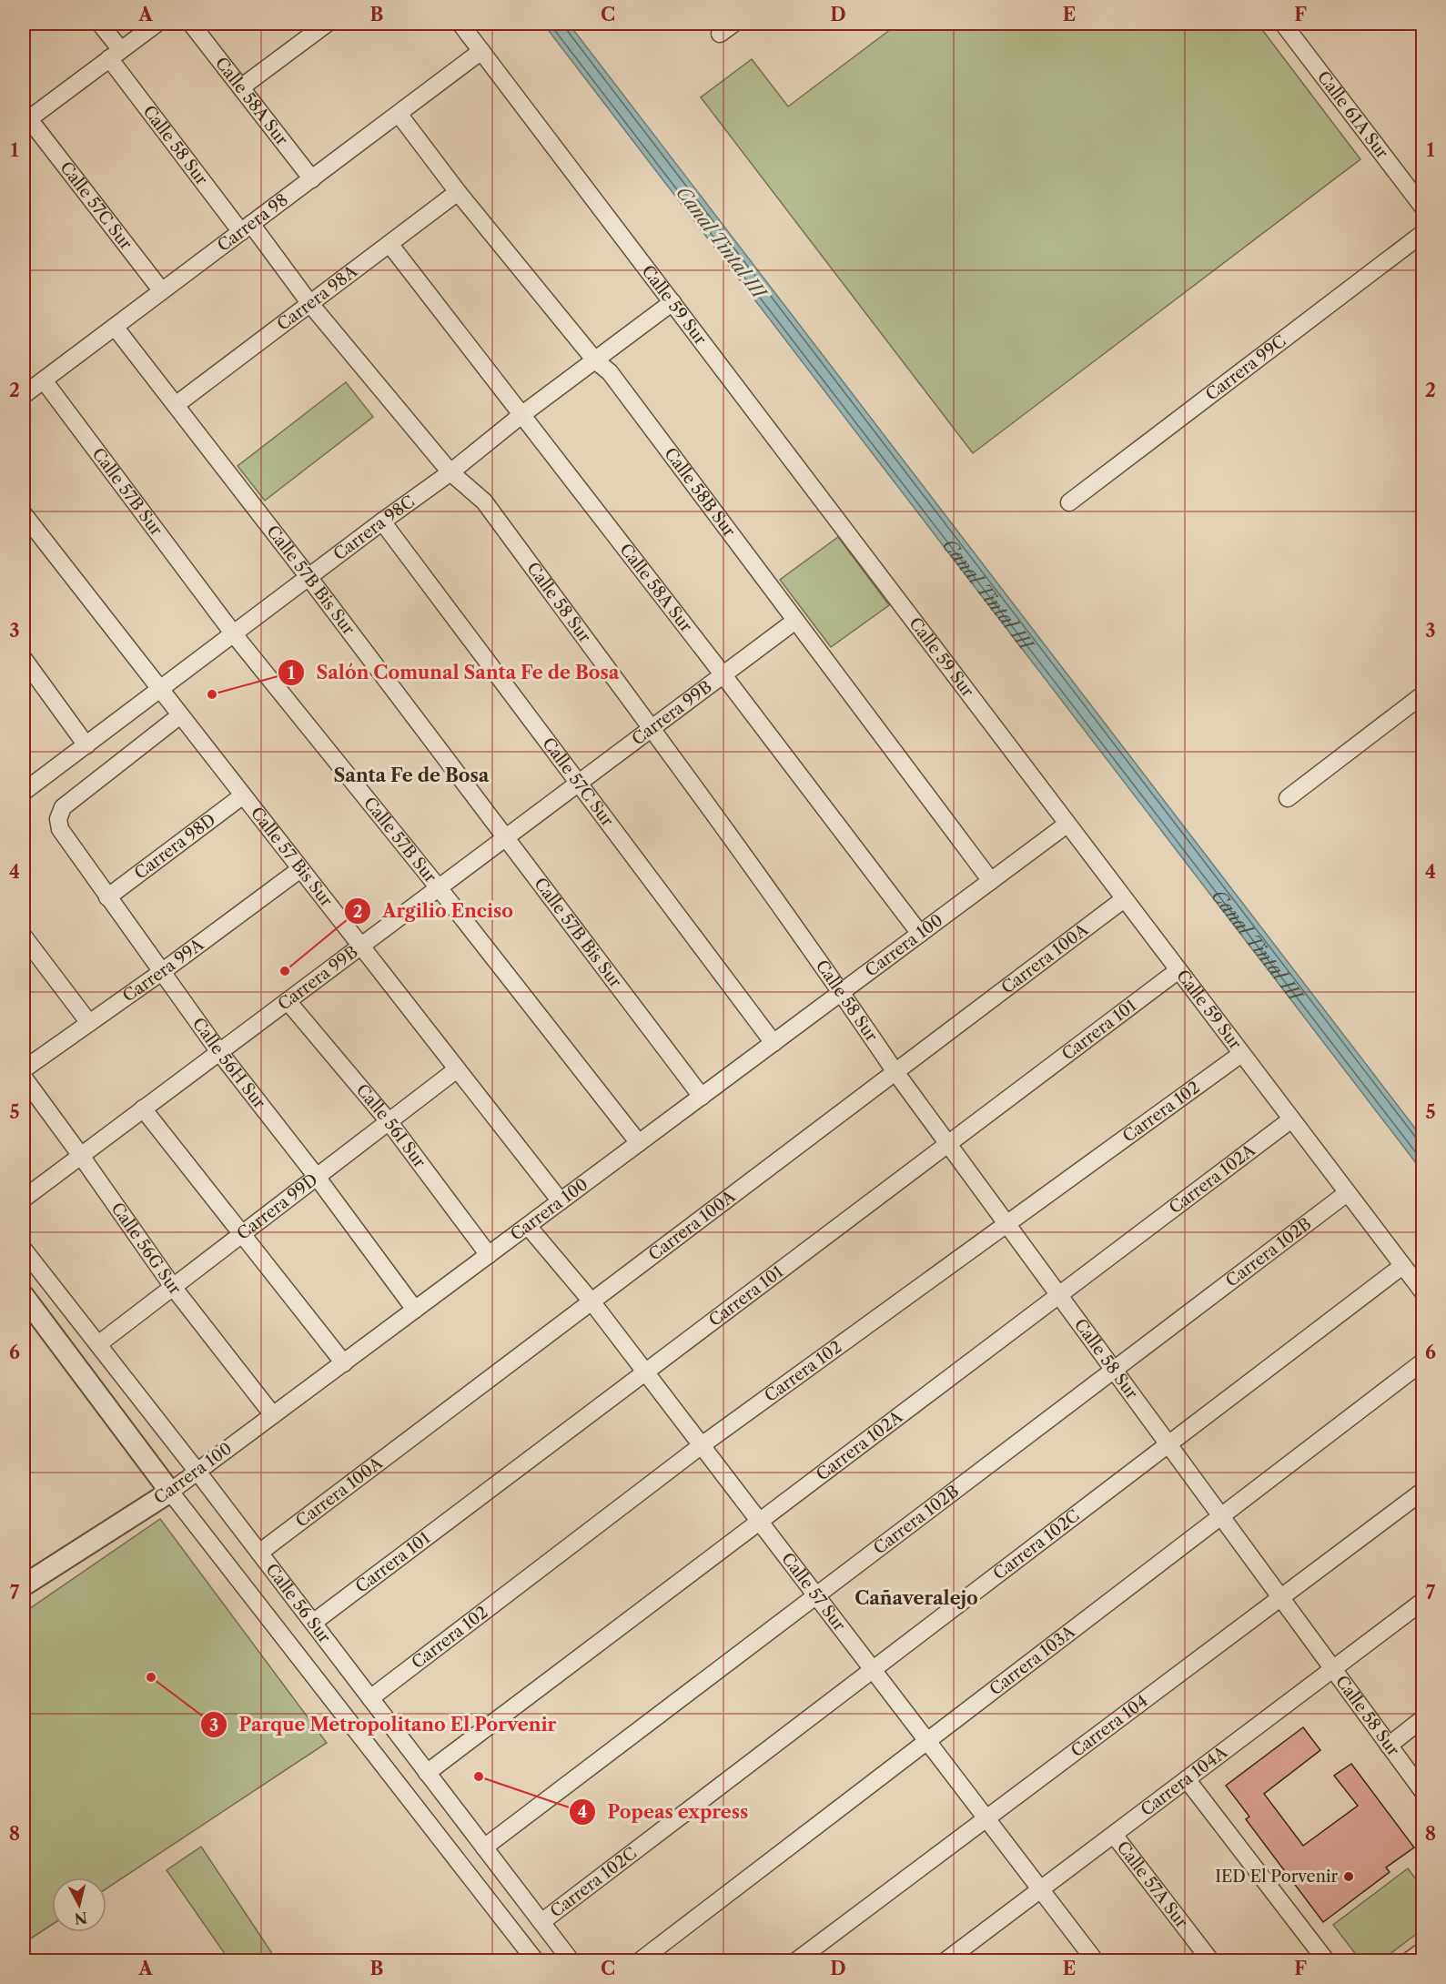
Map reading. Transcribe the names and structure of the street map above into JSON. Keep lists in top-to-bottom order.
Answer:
{
  "streets": {
    "street": [
      "Calle 58A Sur",
      "Calle 61A Sur",
      "Calle 58 Sur",
      "Calle 57C Sur",
      "Carrera 98",
      "Carrera 98A",
      "Calle 59 Sur",
      "Carrera 99C",
      "Calle 57B Sur",
      "Calle 58B Sur",
      "Carrera 98C",
      "Calle 57B Bis Sur",
      "Carrera 99B",
      "Carrera 98D",
      "Calle 57 Bis Sur",
      "Carrera 100",
      "Carrera 100A",
      "Carrera 99A",
      "Carrera 101",
      "Calle 56H Sur",
      "Carrera 102",
      "Calle 56I Sur",
      "Carrera 102A",
      "Carrera 99D",
      "Calle 56G Sur",
      "Carrera 102B",
      "Carrera 102C",
      "Calle 57 Sur",
      "Calle 56 Sur",
      "Carrera 103A",
      "Carrera 104",
      "Carrera 104A",
      "Calle 57A Sur"
    ]
  },
  "crossings": [
    ["Calle 58A Sur", "Carrera 98"],
    ["Calle 58A Sur", "Carrera 98A"],
    ["Calle 58A Sur", "Carrera 98C"],
    ["Calle 58A Sur", "Carrera 99B"],
    ["Calle 58A Sur", "Carrera 100"],
    ["Calle 58 Sur", "Carrera 98"],
    ["Calle 58 Sur", "Carrera 98A"],
    ["Calle 58 Sur", "Carrera 98C"],
    ["Calle 58 Sur", "Carrera 99B"],
    ["Calle 58 Sur", "Carrera 100"],
    ["Calle 58 Sur", "Carrera 100A"],
    ["Calle 58 Sur", "Carrera 101"],
    ["Calle 58 Sur", "Carrera 102"],
    ["Calle 58 Sur", "Carrera 102A"],
    ["Calle 58 Sur", "Carrera 102B"],
    ["Calle 58 Sur", "Carrera 102C"],
    ["Calle 58 Sur", "Carrera 103A"],
    ["Calle 58 Sur", "Carrera 104"],
    ["Calle 58 Sur", "Carrera 104A"],
    ["Calle 57C Sur", "Carrera 98"],
    ["Calle 57C Sur", "Carrera 98C"],
    ["Calle 57C Sur", "Carrera 99B"],
    ["Calle 57C Sur", "Carrera 100"],
    ["Carrera 98", "Calle 59 Sur"],
    ["Carrera 98", "Calle 57B Sur"],
    ["Carrera 98", "Calle 58B Sur"],
    ["Carrera 98", "Calle 57B Bis Sur"],
    ["Carrera 98A", "Calle 58B Sur"],
    ["Carrera 98A", "Calle 57B Bis Sur"],
    ["Calle 59 Sur", "Carrera 98C"],
    ["Calle 59 Sur", "Carrera 100"],
    ["Calle 59 Sur", "Carrera 100A"],
    ["Calle 59 Sur", "Carrera 101"],
    ["Calle 59 Sur", "Carrera 102"],
    ["Calle 59 Sur", "Carrera 102A"],
    ["Calle 59 Sur", "Carrera 102B"],
    ["Calle 59 Sur", "Carrera 102C"],
    ["Calle 57B Sur", "Carrera 98C"],
    ["Calle 57B Sur", "Carrera 99B"],
    ["Calle 57B Sur", "Carrera 100"],
    ["Calle 58B Sur", "Carrera 98C"],
    ["Calle 58B Sur", "Carrera 99B"],
    ["Calle 58B Sur", "Carrera 100"],
    ["Carrera 98C", "Calle 57B Bis Sur"],
    ["Carrera 98C", "Calle 57 Bis Sur"],
    ["Calle 57B Bis Sur", "Carrera 99B"],
    ["Calle 57B Bis Sur", "Carrera 100"],
    ["Carrera 99B", "Calle 57 Bis Sur"],
    ["Carrera 99B", "Calle 56H Sur"],
    ["Carrera 99B", "Calle 56I Sur"],
    ["Carrera 99B", "Calle 56G Sur"],
    ["Carrera 98D", "Calle 57 Bis Sur"],
    ["Carrera 98D", "Calle 56H Sur"],
    ["Calle 57 Bis Sur", "Carrera 100"],
    ["Calle 57 Bis Sur", "Carrera 99A"],
    ["Calle 57 Bis Sur", "Calle 56H Sur"],
    ["Calle 57 Bis Sur", "Carrera 99D"],
    ["Carrera 100", "Calle 56H Sur"],
    ["Carrera 100", "Calle 56I Sur"],
    ["Carrera 100", "Calle 56G Sur"],
    ["Carrera 100", "Calle 57 Sur"],
    ["Carrera 100", "Calle 56 Sur"],
    ["Carrera 100A", "Calle 57 Sur"],
    ["Carrera 100A", "Calle 56 Sur"],
    ["Carrera 99A", "Calle 56H Sur"],
    ["Carrera 101", "Calle 57 Sur"],
    ["Carrera 101", "Calle 56 Sur"],
    ["Calle 56H Sur", "Carrera 99D"],
    ["Carrera 102", "Calle 57 Sur"],
    ["Carrera 102", "Calle 56 Sur"],
    ["Calle 56I Sur", "Carrera 99D"],
    ["Carrera 102A", "Calle 57 Sur"],
    ["Carrera 102A", "Calle 56 Sur"],
    ["Carrera 99D", "Calle 56G Sur"],
    ["Carrera 99D", "Calle 56 Sur"],
    ["Carrera 102B", "Calle 57 Sur"],
    ["Carrera 102B", "Calle 56 Sur"],
    ["Carrera 102C", "Calle 57 Sur"],
    ["Carrera 102C", "Calle 56 Sur"],
    ["Calle 57 Sur", "Carrera 103A"],
    ["Calle 57 Sur", "Carrera 104"],
    ["Calle 57 Sur", "Carrera 104A"],
    ["Carrera 104A", "Calle 57A Sur"]
  ],
  "districts": ["Santa Fe de Bosa", "Cañaveralejo"],
  "water": ["Canal Tintal III"],
  "places": [
    "Salón Comunal Santa Fe de Bosa",
    "Argilio Enciso",
    "Parque Metropolitano El Porvenir",
    "Popeas express",
    "IED El Porvenir"
  ],
  "north": "bottom",
  "grid": {
    "columns": [
      "A",
      "B",
      "C",
      "D",
      "E",
      "F"
    ],
    "rows": [
      "1",
      "2",
      "3",
      "4",
      "5",
      "6",
      "7",
      "8"
    ]
  }
}
